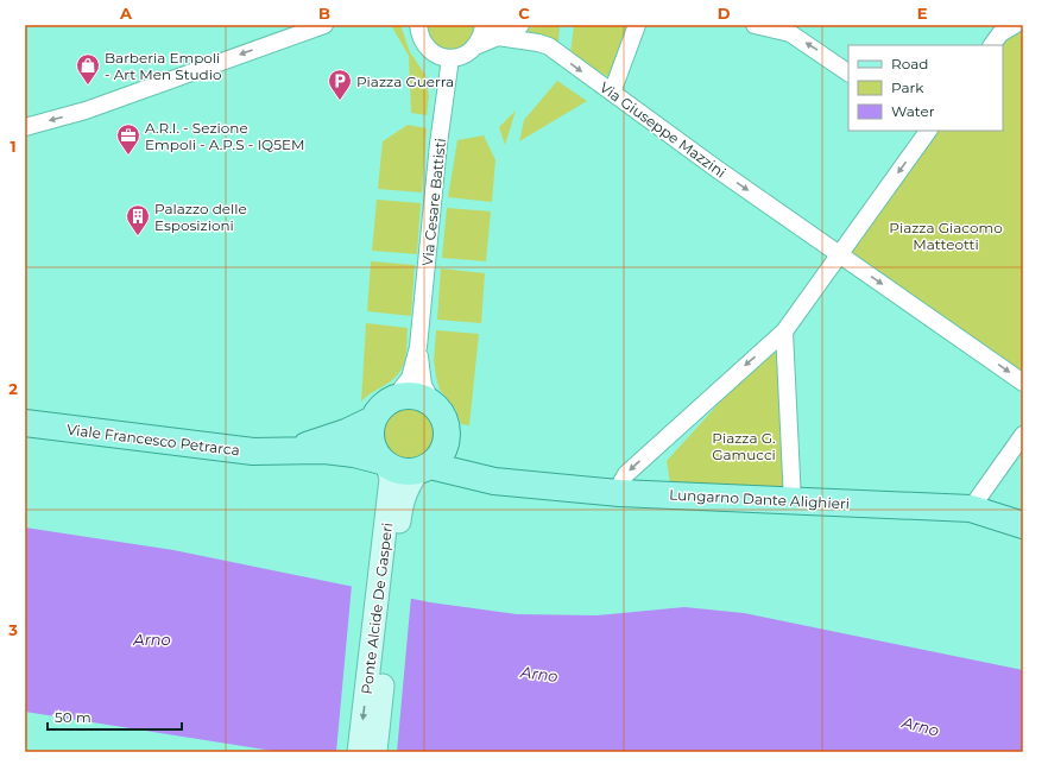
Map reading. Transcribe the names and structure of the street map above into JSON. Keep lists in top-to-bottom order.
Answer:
{
  "streets": {
    "main road": ["Viale Francesco Petrarca", "Lungarno Dante Alighieri", "Ponte Alcide De Gasperi"],
    "street": ["Via Giuseppe Mazzini", "Via Cesare Battisti"]
  },
  "crossings": [
    ["Via Giuseppe Mazzini", "Via Cesare Battisti"],
    ["Via Cesare Battisti", "Viale Francesco Petrarca"],
    ["Via Cesare Battisti", "Lungarno Dante Alighieri"],
    ["Via Cesare Battisti", "Ponte Alcide De Gasperi"],
    ["Viale Francesco Petrarca", "Lungarno Dante Alighieri"],
    ["Viale Francesco Petrarca", "Ponte Alcide De Gasperi"],
    ["Lungarno Dante Alighieri", "Ponte Alcide De Gasperi"]
  ],
  "one_way": ["Via Giuseppe Mazzini"],
  "water": ["Arno"],
  "parks": ["Piazza Giacomo Matteotti", "Piazza G. Gamucci"],
  "places": {
    "shop": ["Barberia Empoli - Art Men Studio"],
    "parking": ["Piazza Guerra"],
    "office": ["A.R.I. - Sezione Empoli - A.P.S - IQ5EM"],
    "building": ["Palazzo delle Esposizioni"]
  },
  "legend": ["Road", "Park", "Water"],
  "scale_bar": "50 m",
  "grid": {
    "columns": [
      "A",
      "B",
      "C",
      "D",
      "E"
    ],
    "rows": ["1", "2", "3"]
  }
}
